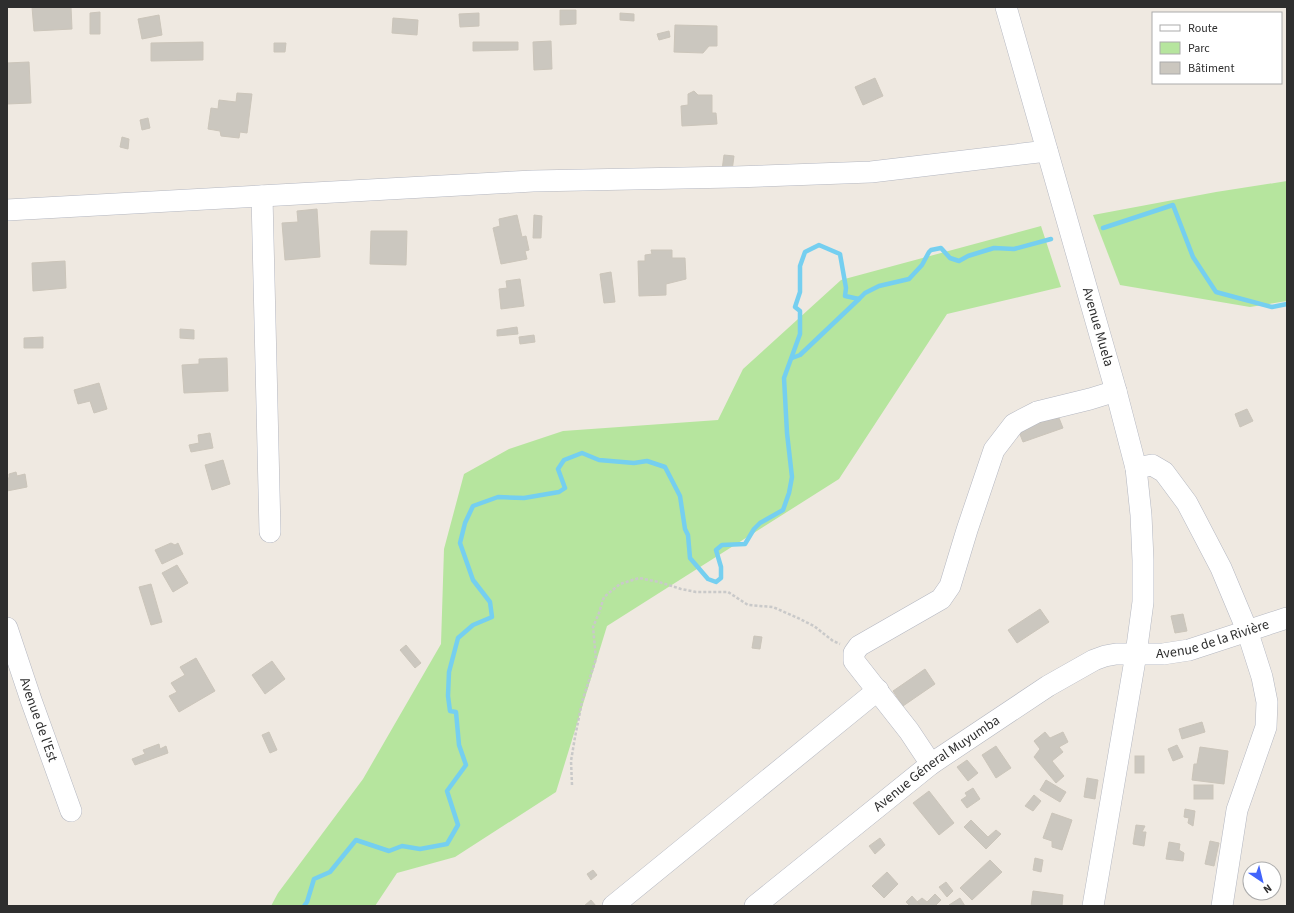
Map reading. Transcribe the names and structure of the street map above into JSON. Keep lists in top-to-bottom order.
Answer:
{
  "streets": {
    "street": [
      "Avenue Muela",
      "Avenue de la Rivière",
      "Avenue de l'Est",
      "Avenue Géneral Muyumba"
    ]
  },
  "crossings": [
    ["Avenue Muela", "Avenue de la Rivière"],
    ["Avenue Muela", "Avenue Géneral Muyumba"],
    ["Avenue de la Rivière", "Avenue Géneral Muyumba"]
  ],
  "legend": ["Route", "Parc", "Bâtiment"],
  "north": "bottom right"
}
